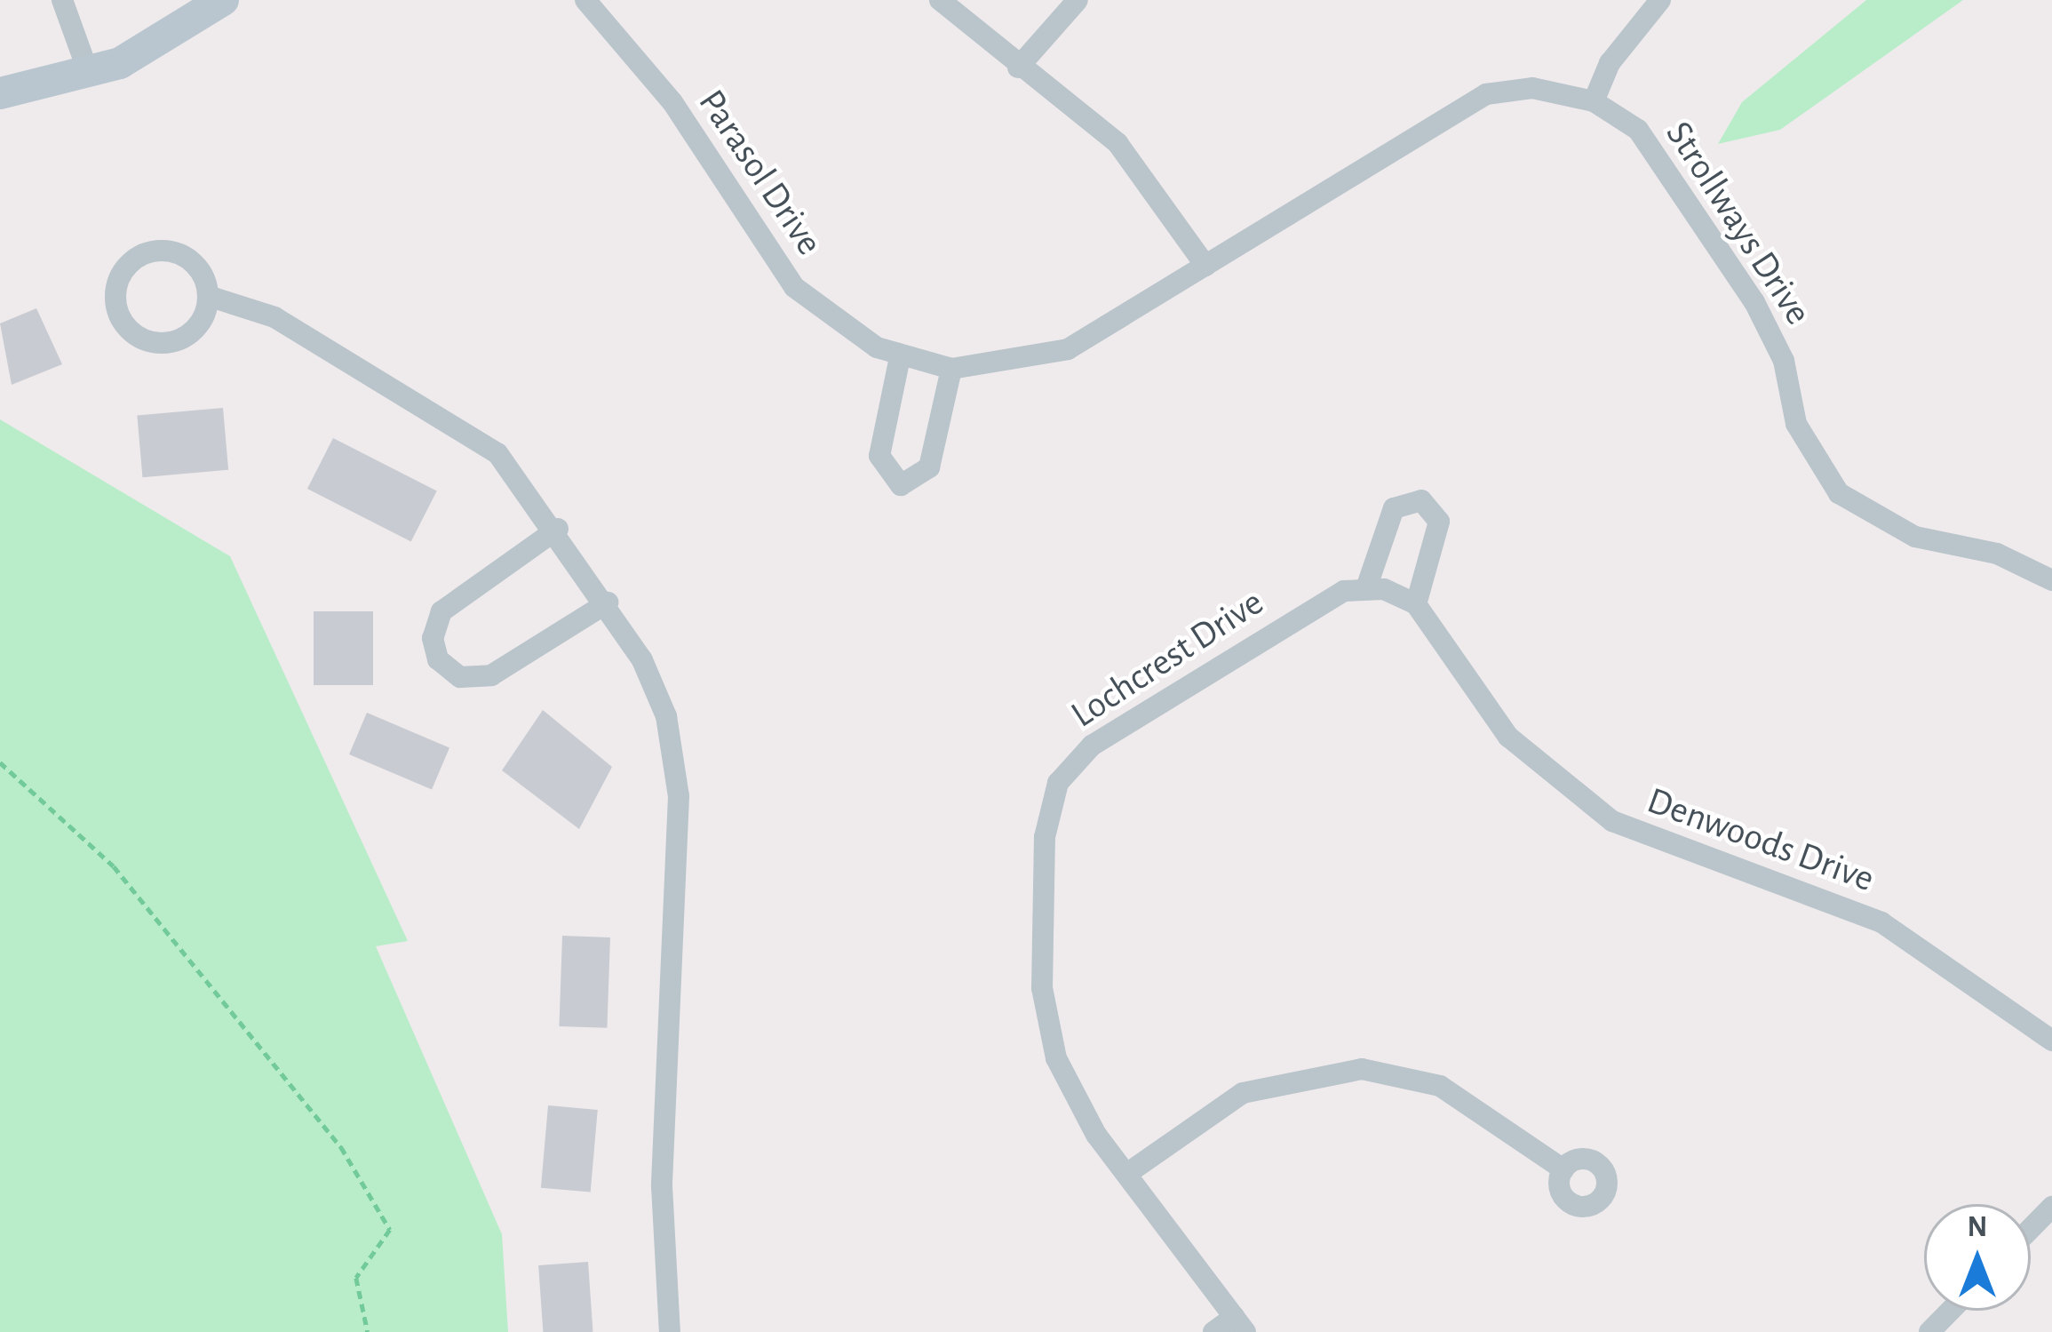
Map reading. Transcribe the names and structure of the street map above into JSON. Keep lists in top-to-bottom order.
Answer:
{
  "streets": {
    "street": [
      "Parasol Drive",
      "Strollways Drive",
      "Lochcrest Drive",
      "Denwoods Drive"
    ]
  },
  "crossings": [
    ["Parasol Drive", "Strollways Drive"]
  ],
  "north": "top"
}
